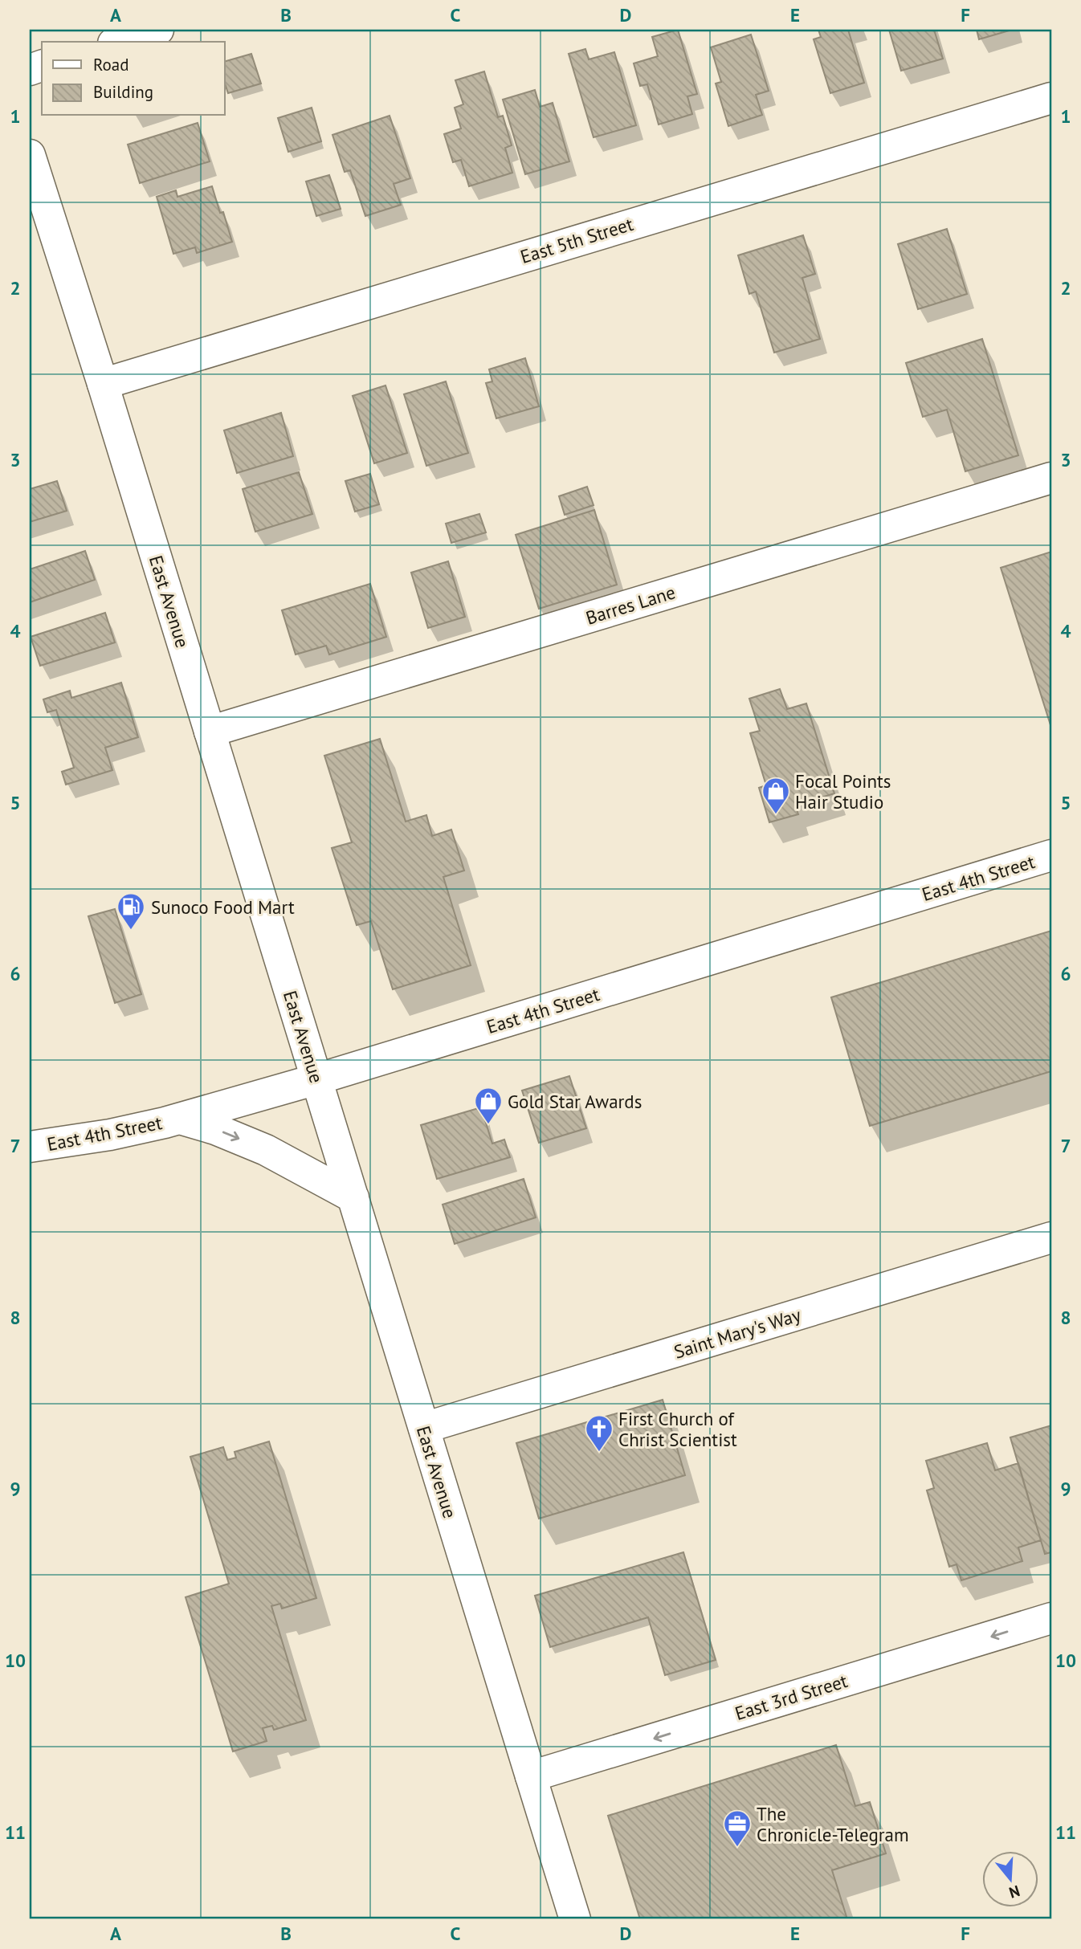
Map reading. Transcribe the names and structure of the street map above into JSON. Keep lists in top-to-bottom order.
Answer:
{
  "streets": {
    "street": [
      "East 5th Street",
      "East Avenue",
      "Barres Lane",
      "East 4th Street",
      "Saint Mary's Way",
      "East 3rd Street"
    ]
  },
  "crossings": [
    ["East 5th Street", "East Avenue"],
    ["East Avenue", "Barres Lane"],
    ["East Avenue", "East 4th Street"],
    ["East Avenue", "Saint Mary's Way"],
    ["East Avenue", "East 3rd Street"]
  ],
  "one_way": ["East 3rd Street"],
  "places": {
    "shop": ["Focal Points Hair Studio", "Gold Star Awards"],
    "fuel station": ["Sunoco Food Mart"],
    "church": ["First Church of Christ Scientist"],
    "office": ["The Chronicle-Telegram"]
  },
  "legend": ["Road", "Building"],
  "north": "bottom",
  "grid": {
    "columns": [
      "A",
      "B",
      "C",
      "D",
      "E",
      "F"
    ],
    "rows": [
      "1",
      "2",
      "3",
      "4",
      "5",
      "6",
      "7",
      "8",
      "9",
      "10",
      "11"
    ]
  }
}
